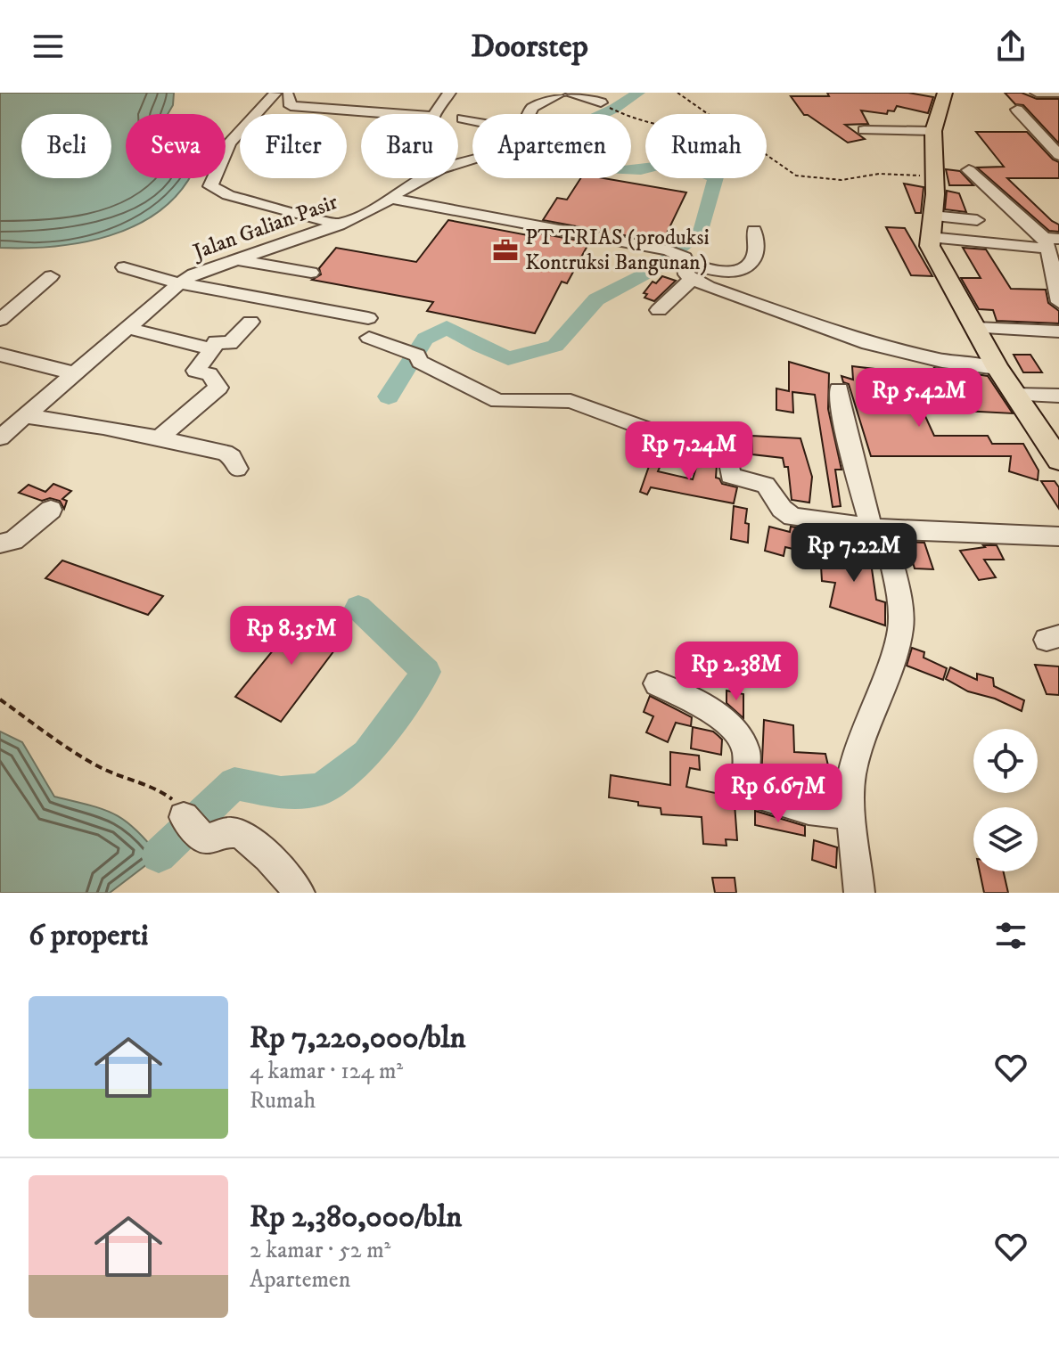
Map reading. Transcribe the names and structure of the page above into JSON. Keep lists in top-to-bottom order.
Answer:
{
  "streets": {
    "street": ["Jalan Galian Pasir"]
  },
  "places": {
    "office": ["PT TRIAS (produksi Kontruksi Bangunan)"]
  },
  "page": {
    "header": "Doorstep",
    "chip": [
      "Beli",
      "Sewa",
      "Filter",
      "Baru",
      "Apartemen",
      "Rumah"
    ],
    "price": [
      "Rp 5.42M",
      "Rp 7.24M",
      "Rp 7.22M",
      "Rp 8.35M",
      "Rp 2.38M",
      "Rp 6.67M"
    ],
    "heading": "6 properti",
    "list": [
      {
        "name": "Rp 7,220,000/bln",
        "note": "4 kamar · 124 m² · Rumah"
      },
      {
        "name": "Rp 2,380,000/bln",
        "note": "2 kamar · 52 m² · Apartemen"
      }
    ]
  }
}
